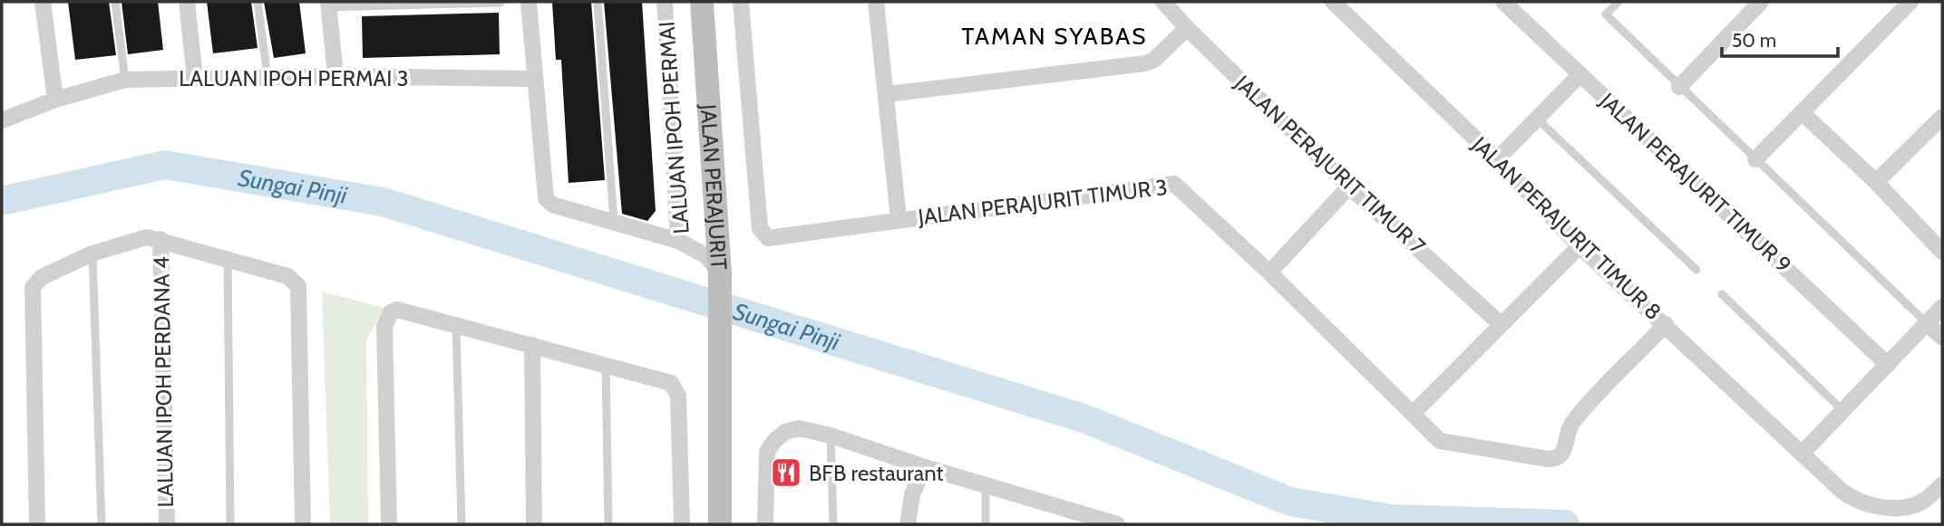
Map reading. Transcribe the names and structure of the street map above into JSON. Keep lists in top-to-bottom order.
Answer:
{
  "streets": {
    "street": [
      "LALUAN IPOH PERMAI 3",
      "LALUAN IPOH PERMAI",
      "JALAN PERAJURIT TIMUR 7",
      "JALAN PERAJURIT TIMUR 9",
      "JALAN PERAJURIT",
      "JALAN PERAJURIT TIMUR 3",
      "JALAN PERAJURIT TIMUR 8",
      "LALUAN IPOH PERDANA 4"
    ]
  },
  "crossings": [
    ["LALUAN IPOH PERMAI", "JALAN PERAJURIT"],
    ["JALAN PERAJURIT TIMUR 3", "JALAN PERAJURIT TIMUR 8"]
  ],
  "districts": ["TAMAN SYABAS"],
  "water": ["Sungai Pinji"],
  "places": {
    "restaurant": ["BFB restaurant"]
  },
  "scale_bar": "50 m"
}
